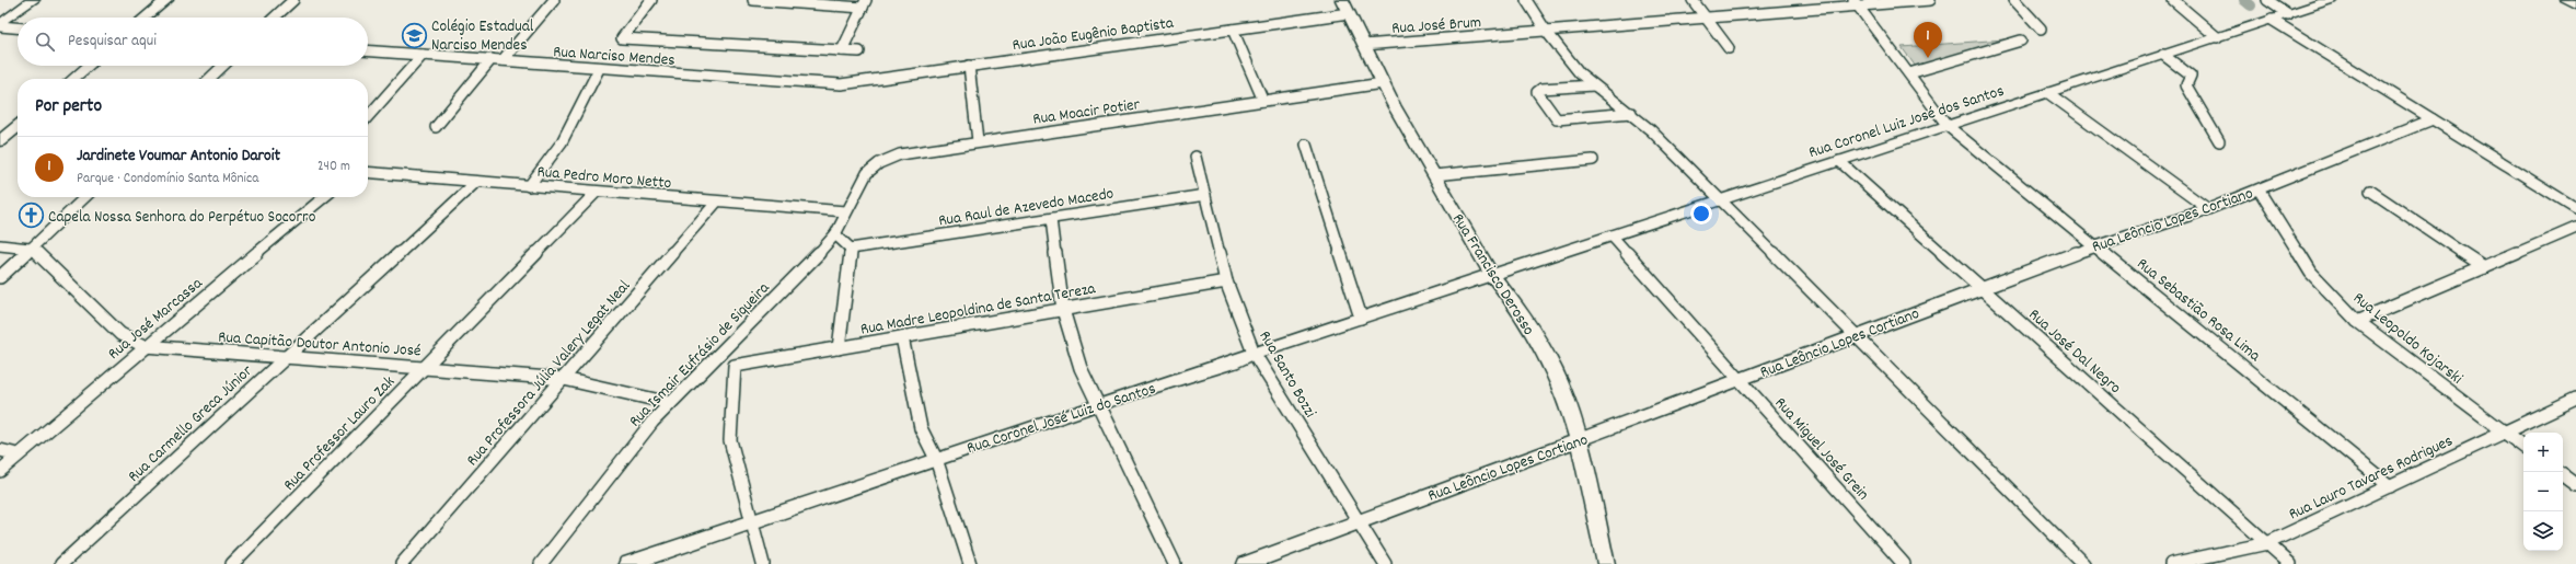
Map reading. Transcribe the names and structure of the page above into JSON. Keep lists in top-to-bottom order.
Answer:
{
  "streets": {
    "main road": [
      "Rua Coronel Luiz José dos Santos",
      "Rua Leôncio Lopes Cortiano",
      "Rua Francisco Derosso",
      "Rua Coronel José Luiz do Santos"
    ],
    "street": [
      "Rua José Brum",
      "Rua João Eugênio Baptista",
      "Rua Narciso Mendes",
      "Rua Moacir Potier",
      "Rua Pedro Moro Netto",
      "Rua Raul de Azevedo Macedo",
      "Rua Madre Leopoldina de Santa Tereza",
      "Rua Sebastião Rosa Lima",
      "Rua José Marcassa",
      "Rua Leopoldo Kojarski",
      "Rua Capitão Doutor Antonio José",
      "Rua José Dal Negro",
      "Rua Ismair Eufrásio de Siqueira",
      "Rua Professora Júlia Valery Legat Neal",
      "Rua Santo Bozzi",
      "Rua Carmello Greca Júnior",
      "Rua Professor Lauro Zak",
      "Rua Miguel José Grein",
      "Rua Lauro Tavares Rodrigues"
    ]
  },
  "crossings": [
    ["Rua José Brum", "Rua Francisco Derosso"],
    ["Rua José Brum", "Rua Sebastião Rosa Lima"],
    ["Rua João Eugênio Baptista", "Rua Narciso Mendes"],
    ["Rua João Eugênio Baptista", "Rua Francisco Derosso"],
    ["Rua Moacir Potier", "Rua Pedro Moro Netto"],
    ["Rua Moacir Potier", "Rua Francisco Derosso"],
    ["Rua Moacir Potier", "Rua Ismair Eufrásio de Siqueira"],
    ["Rua Coronel Luiz José dos Santos", "Rua Francisco Derosso"],
    ["Rua Coronel Luiz José dos Santos", "Rua Sebastião Rosa Lima"],
    ["Rua Coronel Luiz José dos Santos", "Rua José Dal Negro"],
    ["Rua Coronel Luiz José dos Santos", "Rua Coronel José Luiz do Santos"],
    ["Rua Coronel Luiz José dos Santos", "Rua Miguel José Grein"],
    ["Rua Pedro Moro Netto", "Rua Professora Júlia Valery Legat Neal"],
    ["Rua Pedro Moro Netto", "Rua Carmello Greca Júnior"],
    ["Rua Pedro Moro Netto", "Rua Professor Lauro Zak"],
    ["Rua Raul de Azevedo Macedo", "Rua Santo Bozzi"],
    ["Rua Leôncio Lopes Cortiano", "Rua Francisco Derosso"],
    ["Rua Leôncio Lopes Cortiano", "Rua Sebastião Rosa Lima"],
    ["Rua Leôncio Lopes Cortiano", "Rua Leopoldo Kojarski"],
    ["Rua Leôncio Lopes Cortiano", "Rua José Dal Negro"],
    ["Rua Leôncio Lopes Cortiano", "Rua Santo Bozzi"],
    ["Rua Leôncio Lopes Cortiano", "Rua Miguel José Grein"],
    ["Rua Francisco Derosso", "Rua Coronel José Luiz do Santos"],
    ["Rua Madre Leopoldina de Santa Tereza", "Rua Santo Bozzi"],
    ["Rua Madre Leopoldina de Santa Tereza", "Rua Coronel José Luiz do Santos"],
    ["Rua Sebastião Rosa Lima", "Rua Lauro Tavares Rodrigues"],
    ["Rua José Marcassa", "Rua Capitão Doutor Antonio José"],
    ["Rua Leopoldo Kojarski", "Rua Lauro Tavares Rodrigues"],
    ["Rua Capitão Doutor Antonio José", "Rua Ismair Eufrásio de Siqueira"],
    ["Rua Capitão Doutor Antonio José", "Rua Professora Júlia Valery Legat Neal"],
    ["Rua Capitão Doutor Antonio José", "Rua Carmello Greca Júnior"],
    ["Rua Capitão Doutor Antonio José", "Rua Professor Lauro Zak"],
    ["Rua José Dal Negro", "Rua Lauro Tavares Rodrigues"],
    ["Rua Santo Bozzi", "Rua Coronel José Luiz do Santos"]
  ],
  "places": {
    "school or university": ["Colégio Estadual Narciso Mendes"],
    "church": ["Capela Nossa Senhora do Perpétuo Socorro"]
  },
  "page": {
    "search": "Pesquisar aqui",
    "pins": "1",
    "heading": "Por perto",
    "list": [
      {
        "mark": "1",
        "name": "Jardinete Voumar Antonio Daroit",
        "note": "Parque · Condomínio Santa Mônica",
        "value": "240 m"
      }
    ],
    "map_buttons": ["+", "−"]
  }
}
